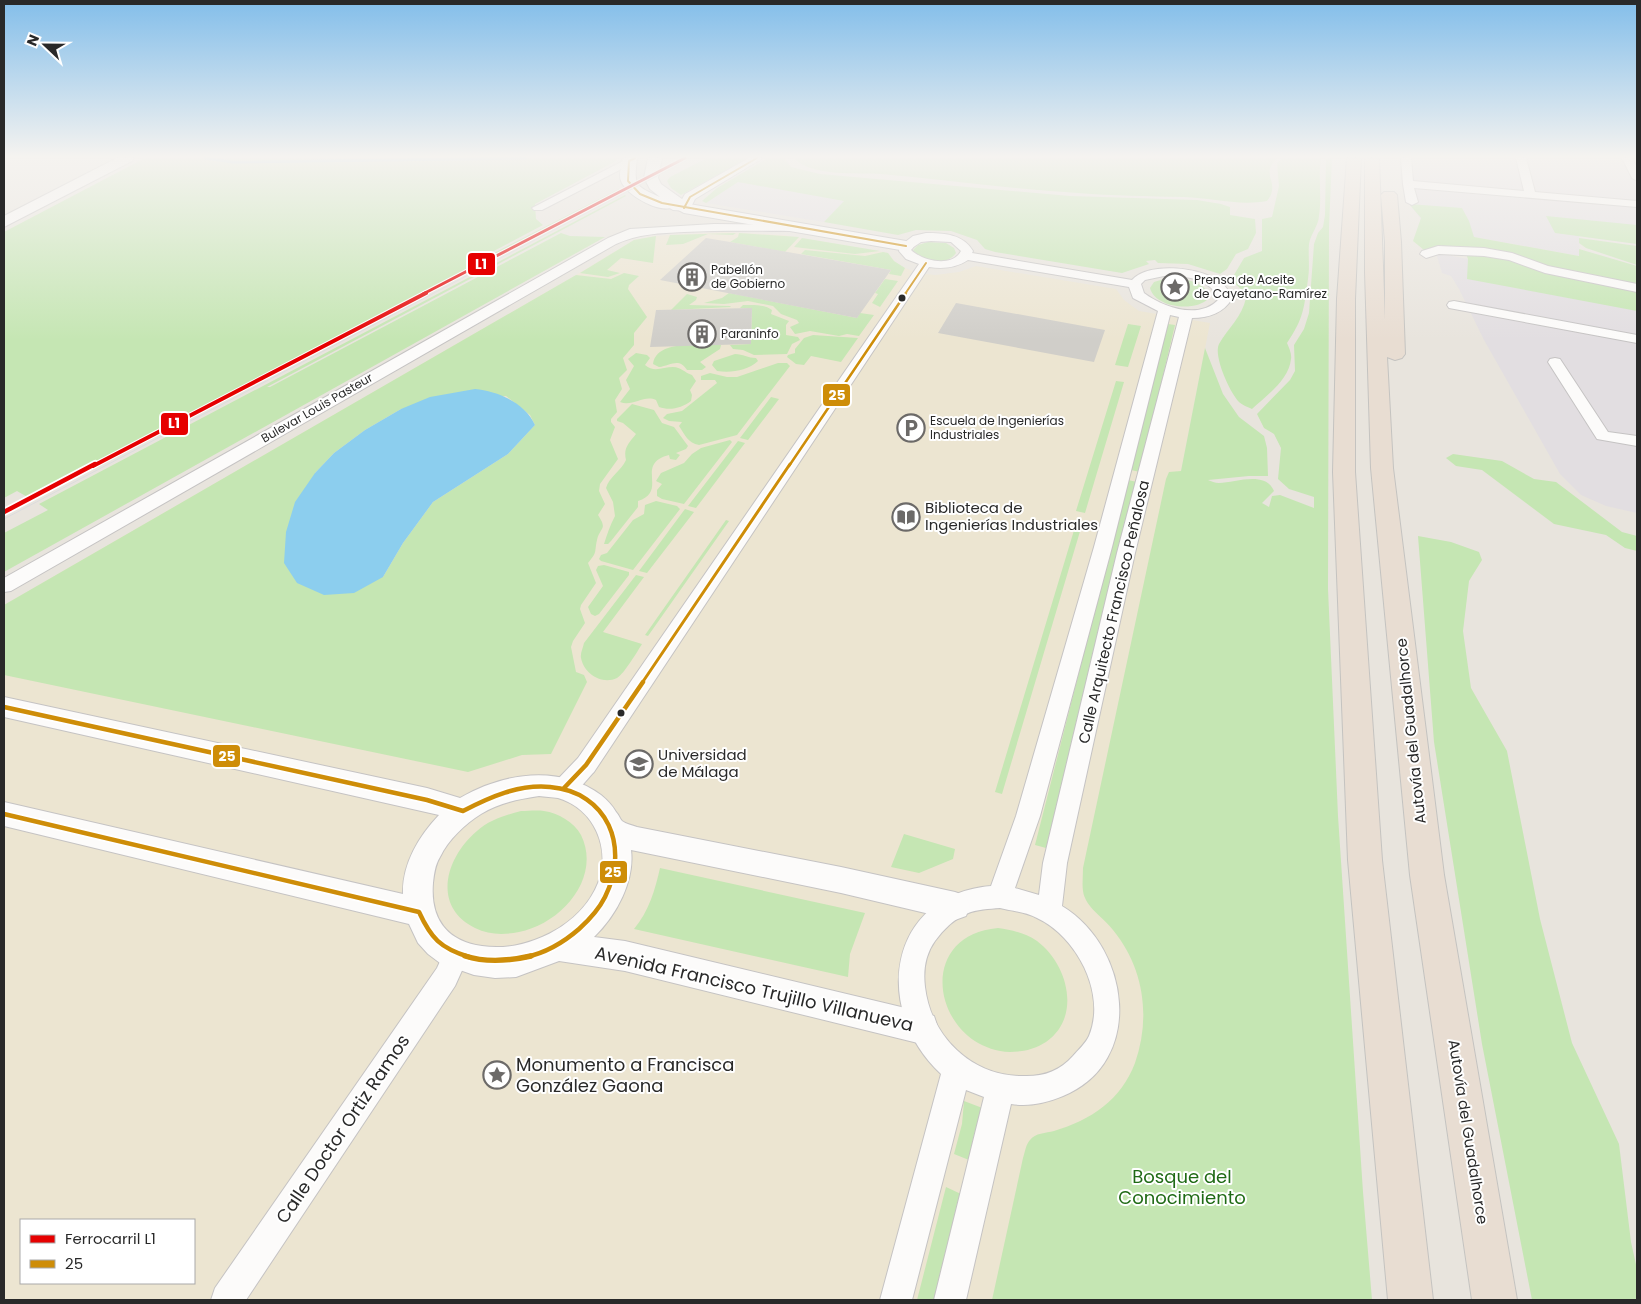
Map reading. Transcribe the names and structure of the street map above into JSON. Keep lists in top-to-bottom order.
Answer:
{
  "streets": {
    "highway": ["Autovía del Guadalhorce"],
    "street": [
      "Bulevar Louis Pasteur",
      "Calle Arquitecto Francisco Peñalosa",
      "Avenida Francisco Trujillo Villanueva",
      "Calle Doctor Ortiz Ramos"
    ]
  },
  "parks": ["Bosque del Conocimiento"],
  "places": {
    "building": ["Pabellón de Gobierno", "Paraninfo"],
    "place": ["Prensa de Aceite de Cayetano-Ramírez", "Monumento a Francisca González Gaona"],
    "parking": ["Escuela de Ingenierías Industriales"],
    "library": ["Biblioteca de Ingenierías Industriales"],
    "school or university": ["Universidad de Málaga"]
  },
  "lines": ["rail line L1", "transit line 25"],
  "legend": ["Ferrocarril L1", "25"],
  "north": "left"
}
